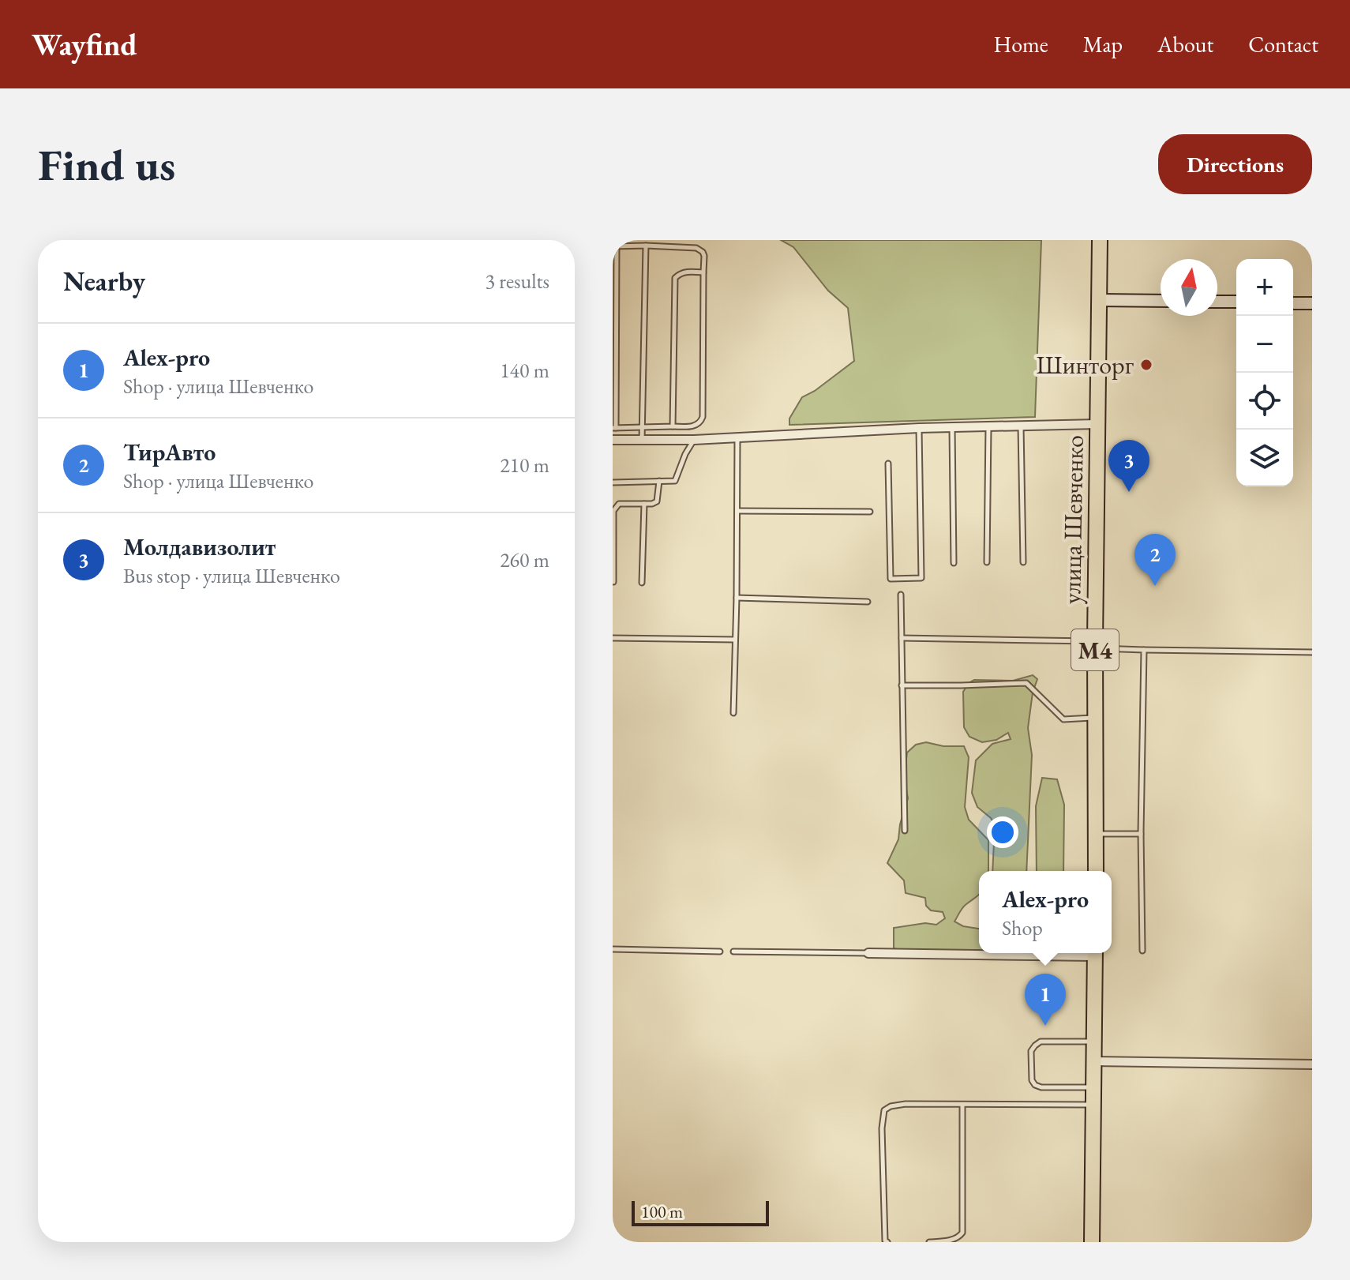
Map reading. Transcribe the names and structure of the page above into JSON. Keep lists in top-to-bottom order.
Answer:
{
  "streets": {
    "highway": ["улица Шевченко", "M4"]
  },
  "places": ["Шинторг"],
  "scale_bar": "100 m",
  "north": "top",
  "page": {
    "header": "Wayfind",
    "nav": [
      "Home",
      "Map",
      "About",
      "Contact"
    ],
    "buttons": "Directions",
    "title": "Find us",
    "heading": ["Nearby", "3 results"],
    "map_buttons": ["+", "−"],
    "list": [
      {
        "mark": "1",
        "name": "Alex-pro",
        "note": "Shop · улица Шевченко",
        "value": "140 m"
      },
      {
        "mark": "2",
        "name": "ТирАвто",
        "note": "Shop · улица Шевченко",
        "value": "210 m"
      },
      {
        "mark": "3",
        "name": "Молдавизолит",
        "note": "Bus stop · улица Шевченко",
        "value": "260 m"
      }
    ],
    "pins": ["3", "2", "1"],
    "popup": ["Alex-pro", "Shop"],
    "scale": "100 m"
  }
}
